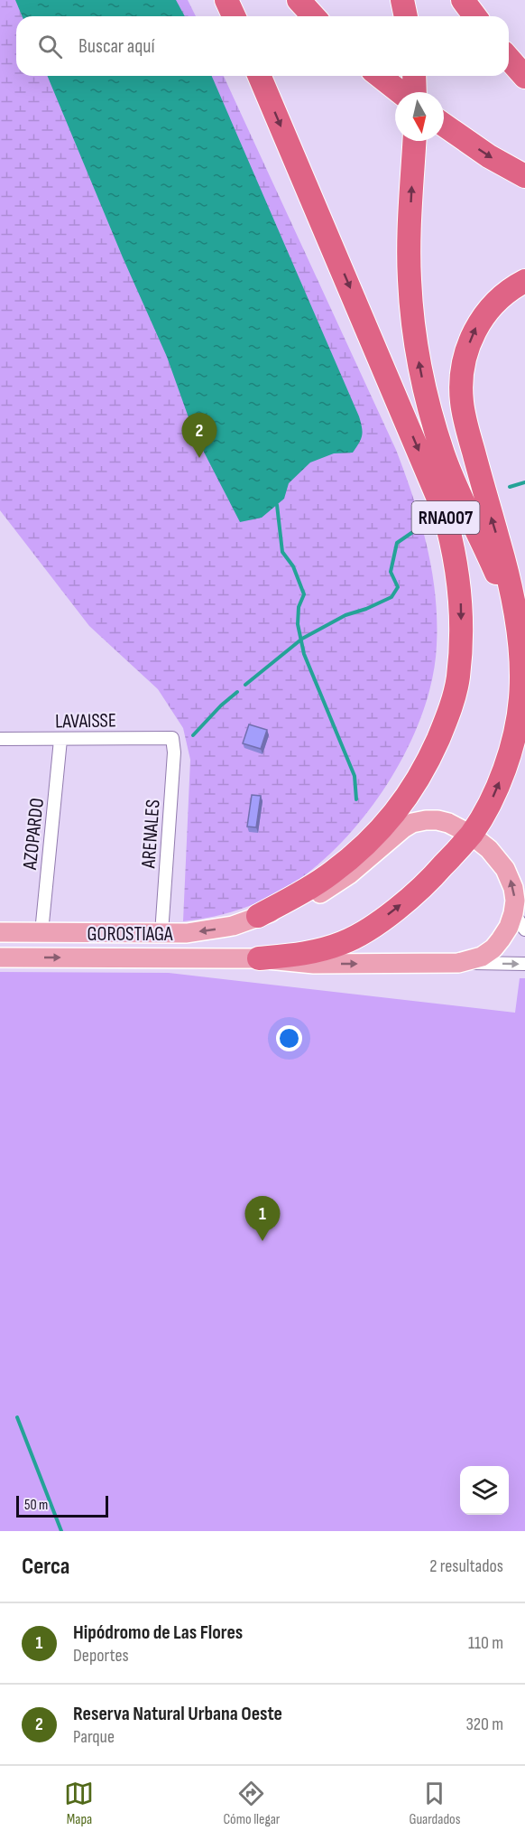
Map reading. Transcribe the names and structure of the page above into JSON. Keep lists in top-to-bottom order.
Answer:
{
  "streets": {
    "highway": ["RNA007"],
    "main road": ["GOROSTIAGA"],
    "street": ["LAVAISSE", "AZOPARDO", "ARENALES"]
  },
  "crossings": [
    ["RNA007", "GOROSTIAGA"],
    ["LAVAISSE", "AZOPARDO"],
    ["LAVAISSE", "ARENALES"],
    ["AZOPARDO", "GOROSTIAGA"],
    ["ARENALES", "GOROSTIAGA"]
  ],
  "scale_bar": "50 m",
  "north": "bottom",
  "page": {
    "search": "Buscar aquí",
    "pins": ["2", "1"],
    "scale": "50 m",
    "heading": ["Cerca", "2 resultados"],
    "list": [
      {
        "mark": "1",
        "name": "Hipódromo de Las Flores",
        "note": "Deportes",
        "value": "110 m"
      },
      {
        "mark": "2",
        "name": "Reserva Natural Urbana Oeste",
        "note": "Parque",
        "value": "320 m"
      }
    ],
    "nav": ["Mapa", "Cómo llegar", "Guardados"]
  }
}
